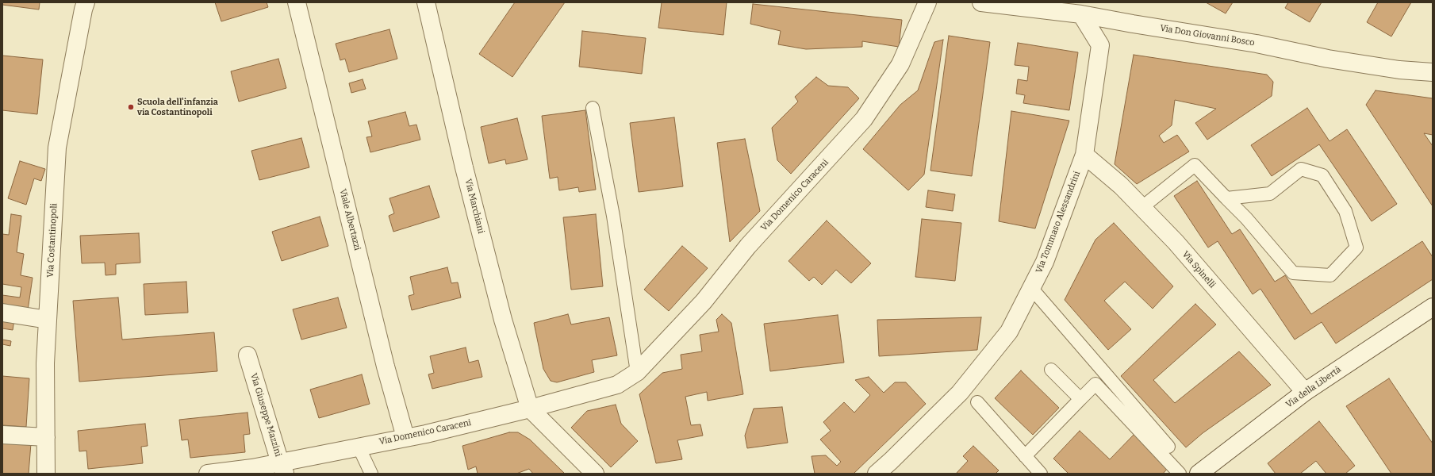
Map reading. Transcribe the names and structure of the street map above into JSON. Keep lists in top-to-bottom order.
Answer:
{
  "streets": {
    "street": [
      "Via Don Giovanni Bosco",
      "Via Domenico Caraceni",
      "Via Marchiani",
      "Viale Albertazzi",
      "Via Tommaso Alessandrini",
      "Via Costantinopoli",
      "Via Spinelli",
      "Via della Libertà",
      "Via Giuseppe Mazzini"
    ]
  },
  "crossings": [
    ["Via Don Giovanni Bosco", "Via Tommaso Alessandrini"],
    ["Via Domenico Caraceni", "Via Marchiani"],
    ["Via Domenico Caraceni", "Viale Albertazzi"],
    ["Via Domenico Caraceni", "Via Giuseppe Mazzini"],
    ["Via Tommaso Alessandrini", "Via Spinelli"],
    ["Via Spinelli", "Via della Libertà"]
  ],
  "places": ["Scuola dell'infanzia via Costantinopoli"]
}
